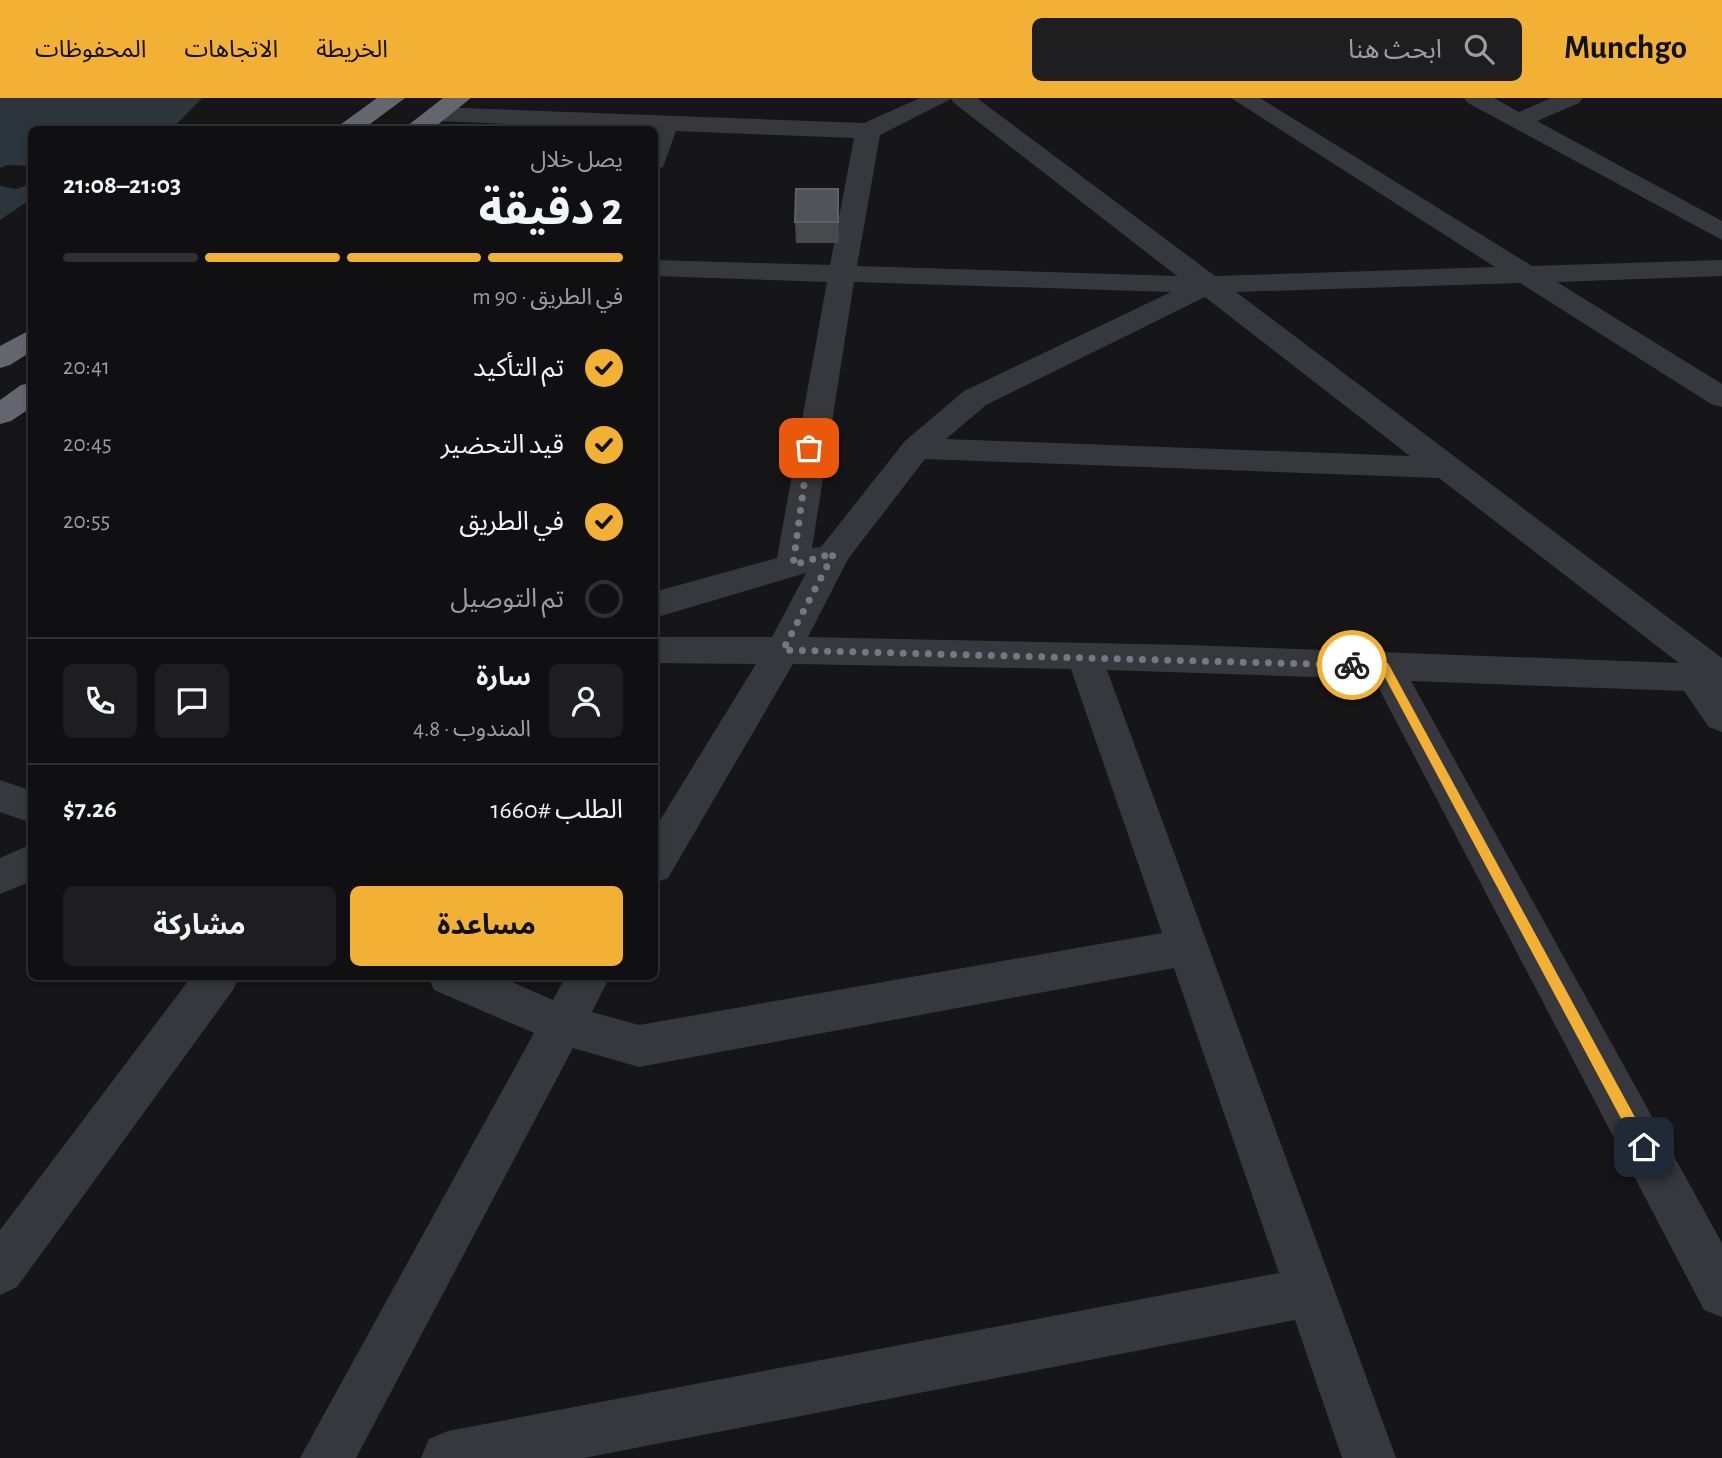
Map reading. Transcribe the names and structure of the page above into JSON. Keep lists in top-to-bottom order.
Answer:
{
  "page": {
    "header": "Munchgo",
    "search": "ابحث هنا",
    "nav": ["الخريطة", "الاتجاهات", "المحفوظات"],
    "heading": ["2 دقيقة", "يصل خلال", "21:03–21:08"],
    "panel": [
      "سارة",
      "المندوب · 4.8",
      "الطلب #1660",
      "$7.26"
    ],
    "bar": "في الطريق · 90 m",
    "list": [
      ["تم التأكيد", "20:41"],
      ["قيد التحضير", "20:45"],
      ["في الطريق", "20:55"],
      "تم التوصيل"
    ],
    "buttons": ["مساعدة", "مشاركة"]
  }
}
